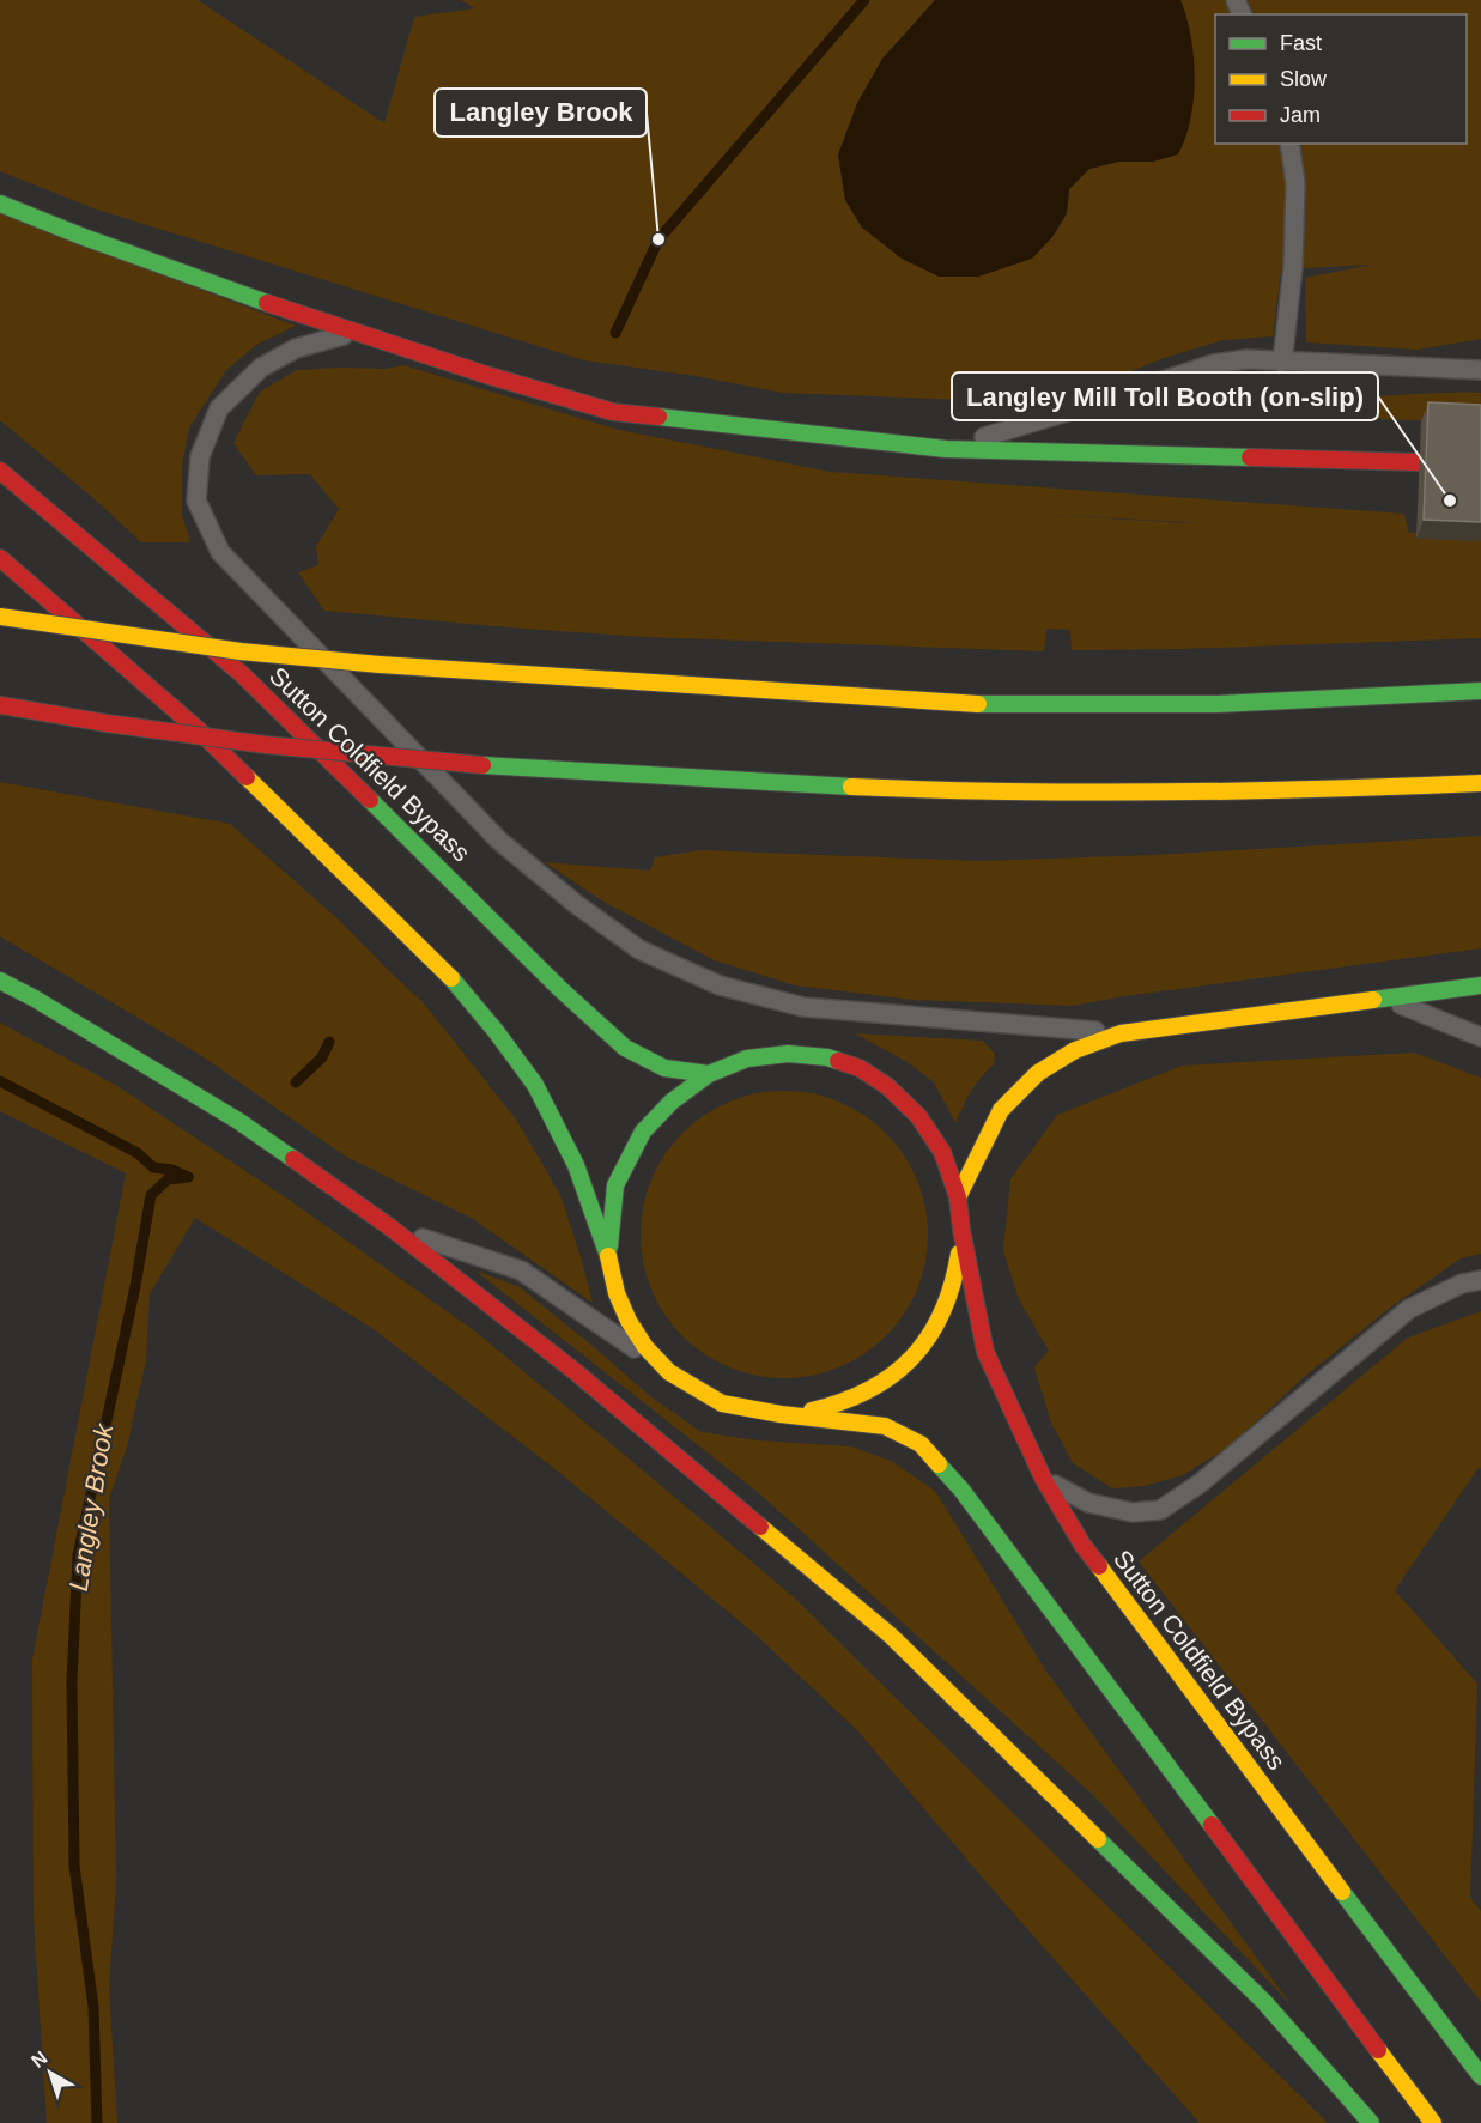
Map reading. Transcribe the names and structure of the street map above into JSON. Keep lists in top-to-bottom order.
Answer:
{
  "streets": {
    "highway": ["Sutton Coldfield Bypass"]
  },
  "water": ["Langley Brook"],
  "places": ["Langley Brook", "Langley Mill Toll Booth (on-slip)"],
  "legend": ["Fast", "Slow", "Jam"],
  "north": "top left"
}
